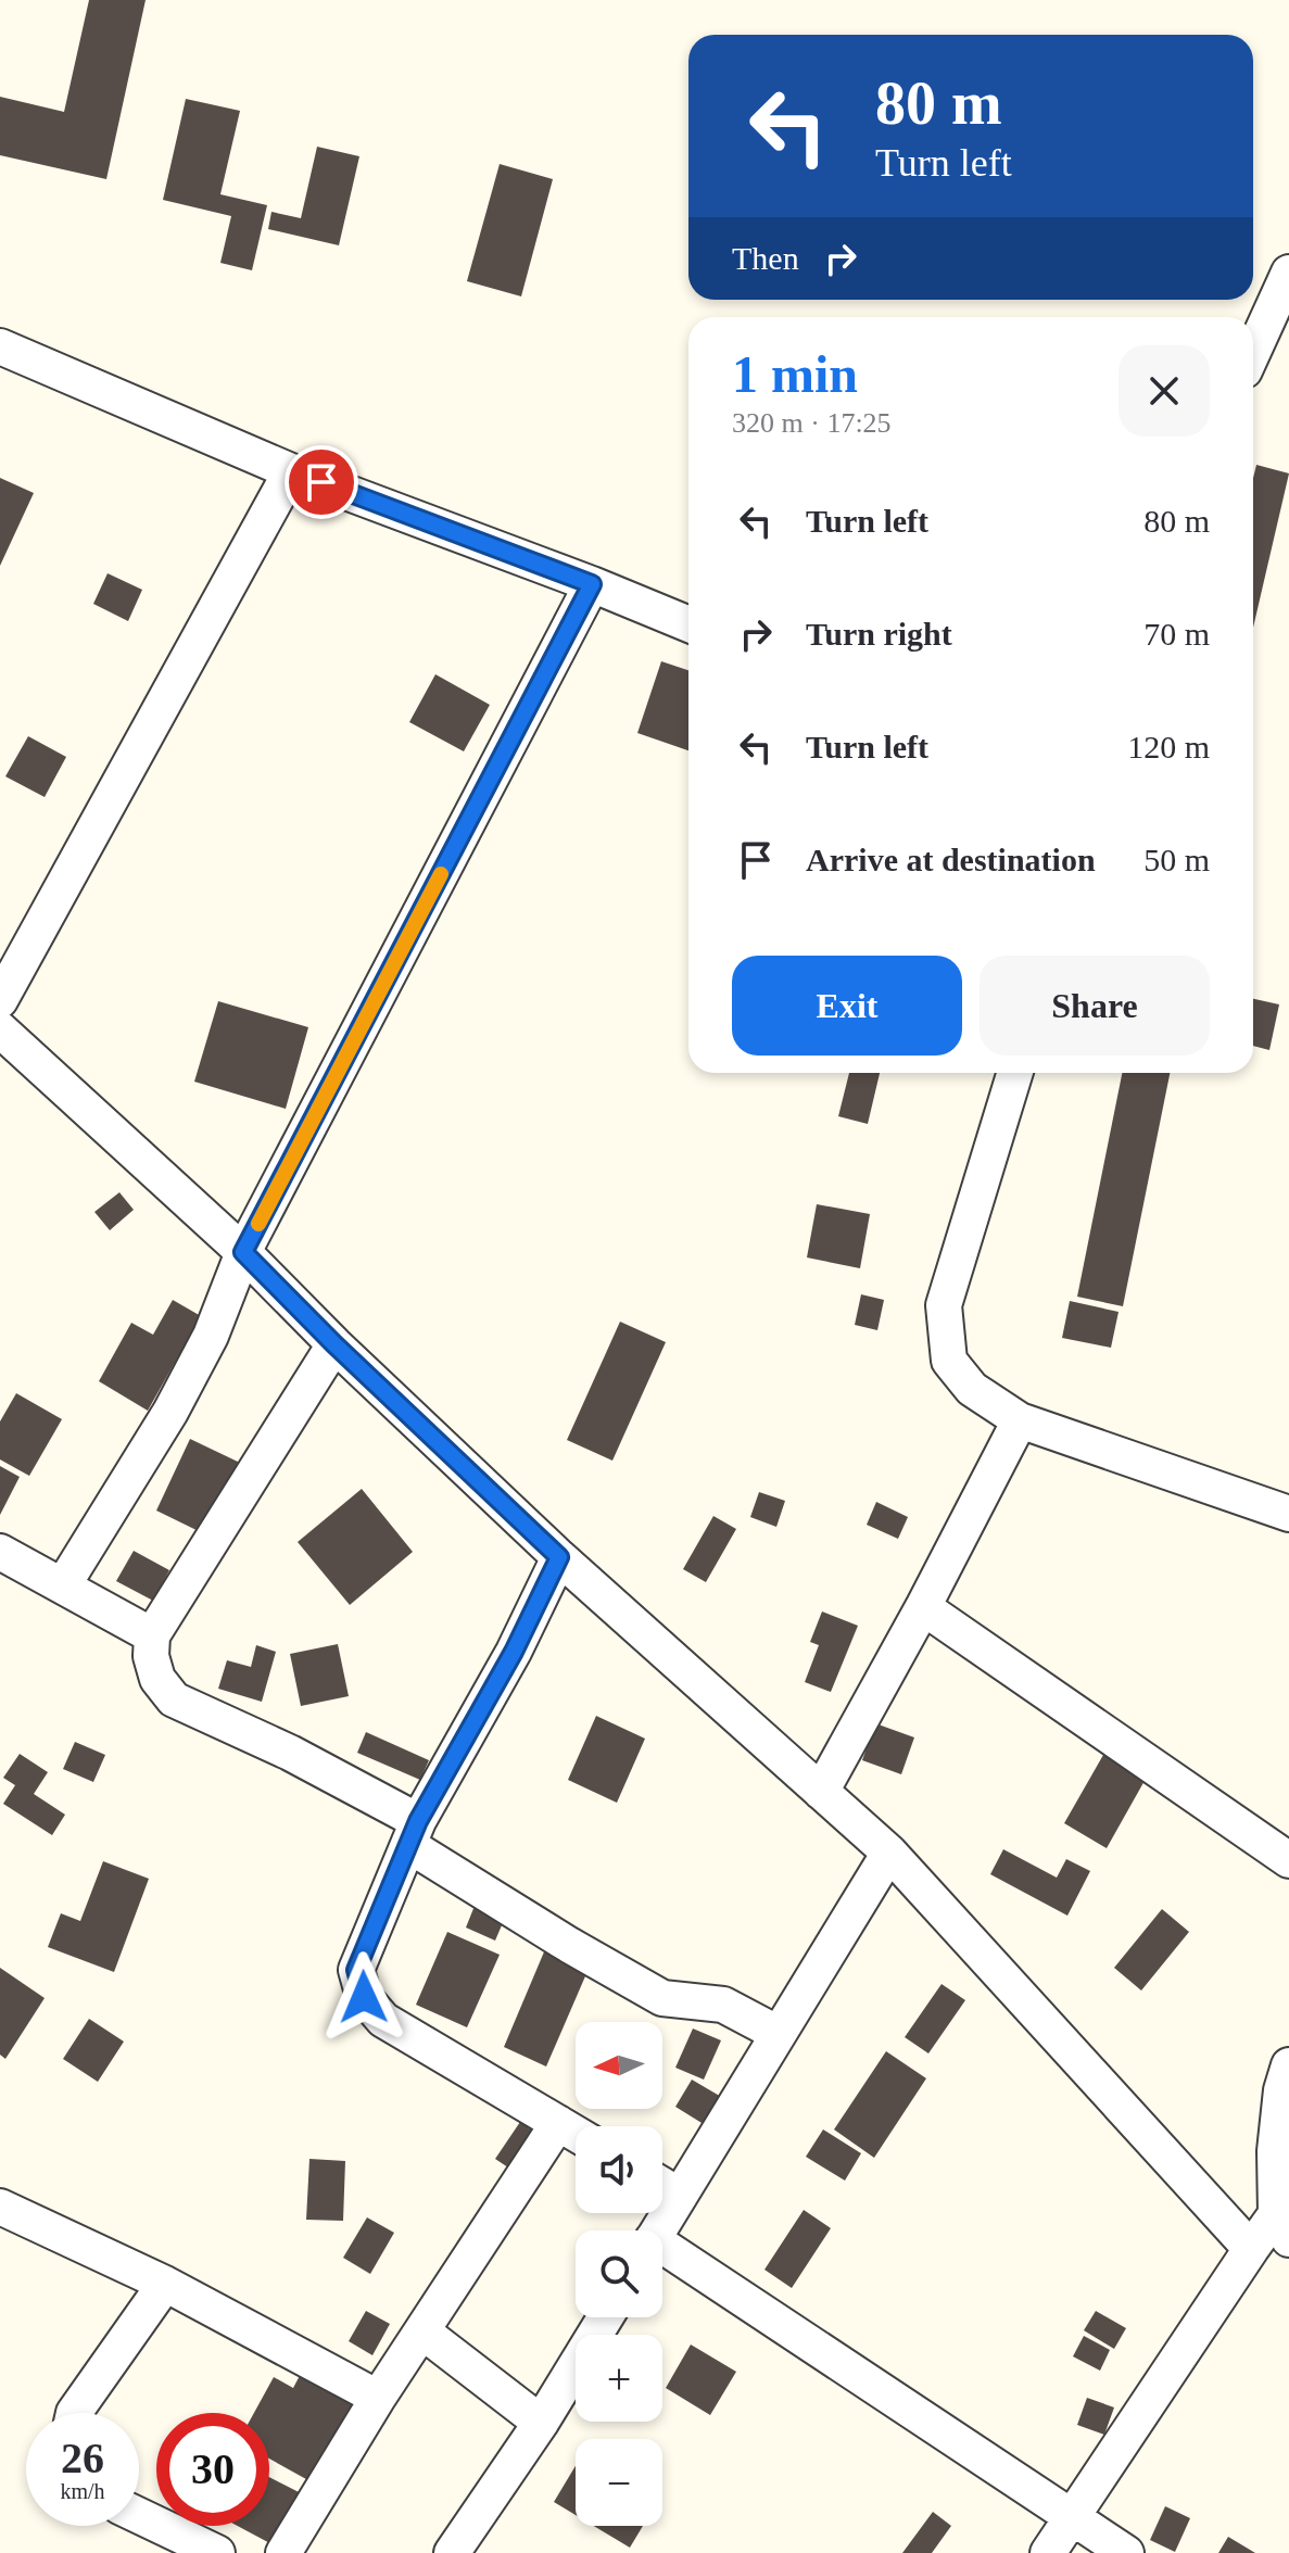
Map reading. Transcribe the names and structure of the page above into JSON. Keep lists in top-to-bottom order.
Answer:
{
  "north": "left",
  "page": {
    "turn": ["80 m", "Turn left"],
    "then": "Then",
    "heading": ["1 min", "320 m · 17:25"],
    "list": [
      {
        "name": "Turn left",
        "value": "80 m"
      },
      {
        "name": "Turn right",
        "value": "70 m"
      },
      {
        "name": "Turn left",
        "value": "120 m"
      },
      {
        "name": "Arrive at destination",
        "value": "50 m"
      }
    ],
    "buttons": ["Exit", "Share"],
    "map_buttons": ["+", "−"],
    "speed": "26 km/h",
    "limit": "30"
  }
}
